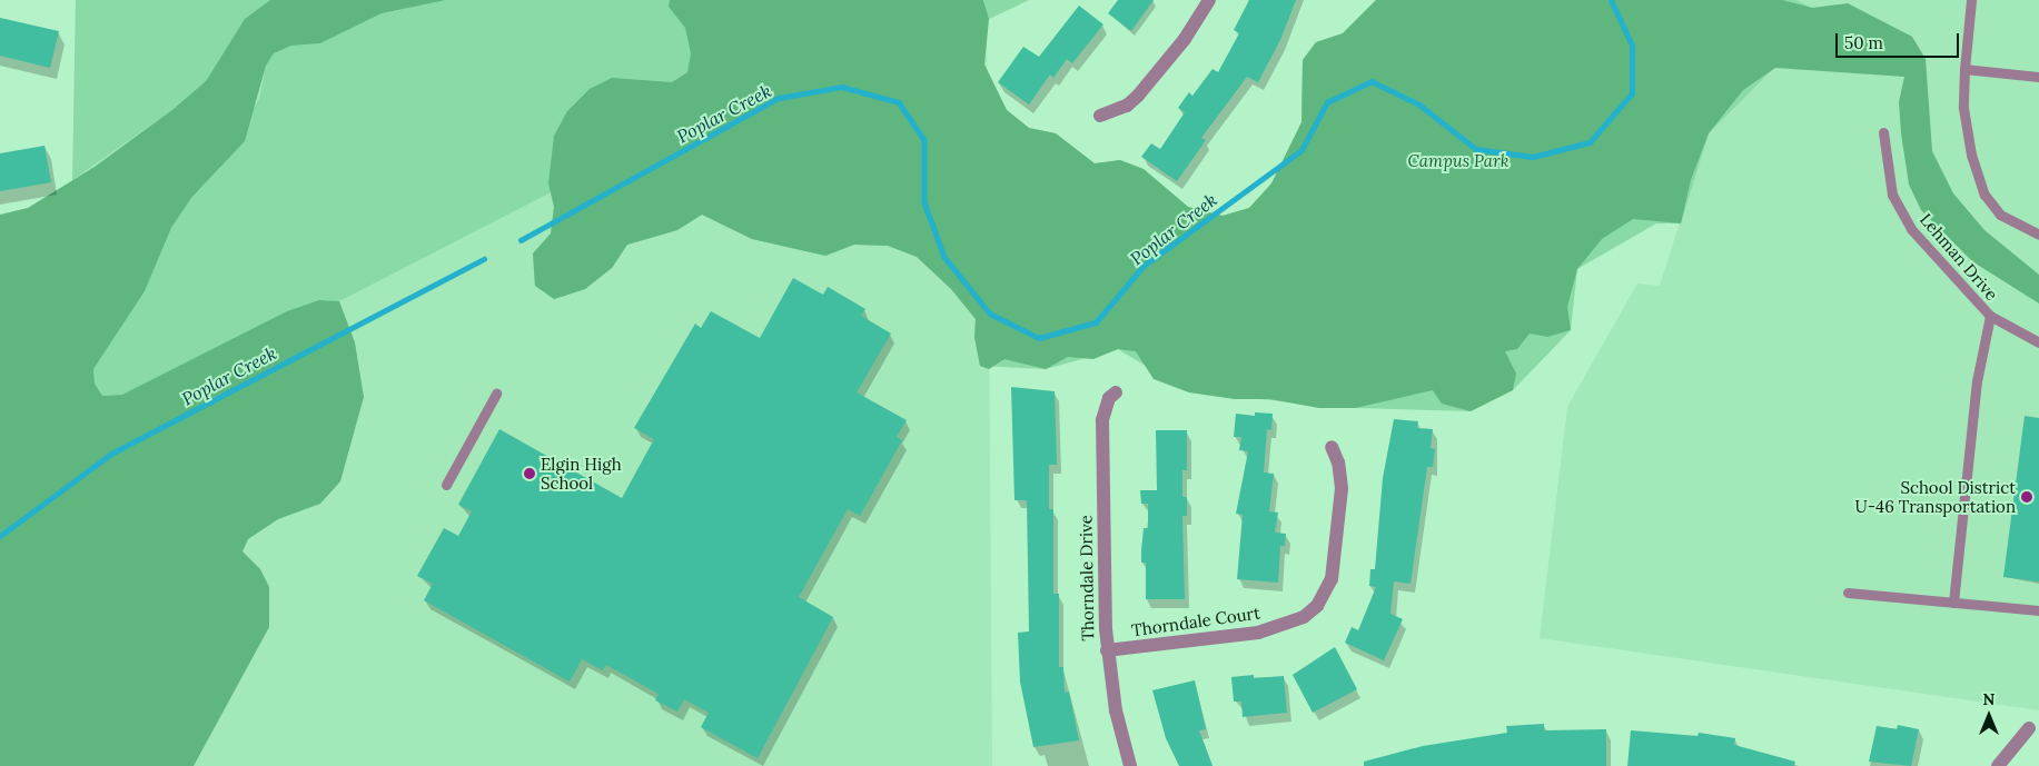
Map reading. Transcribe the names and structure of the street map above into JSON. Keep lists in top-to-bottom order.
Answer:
{
  "streets": {
    "street": ["Thorndale Drive", "Thorndale Court"],
    "lane": ["Lehman Drive"]
  },
  "crossings": [
    ["Thorndale Drive", "Thorndale Court"]
  ],
  "water": ["Poplar Creek"],
  "parks": ["Campus Park"],
  "places": ["Elgin High School", "School District U-46 Transportation"],
  "scale_bar": "50 m",
  "north": "top"
}
